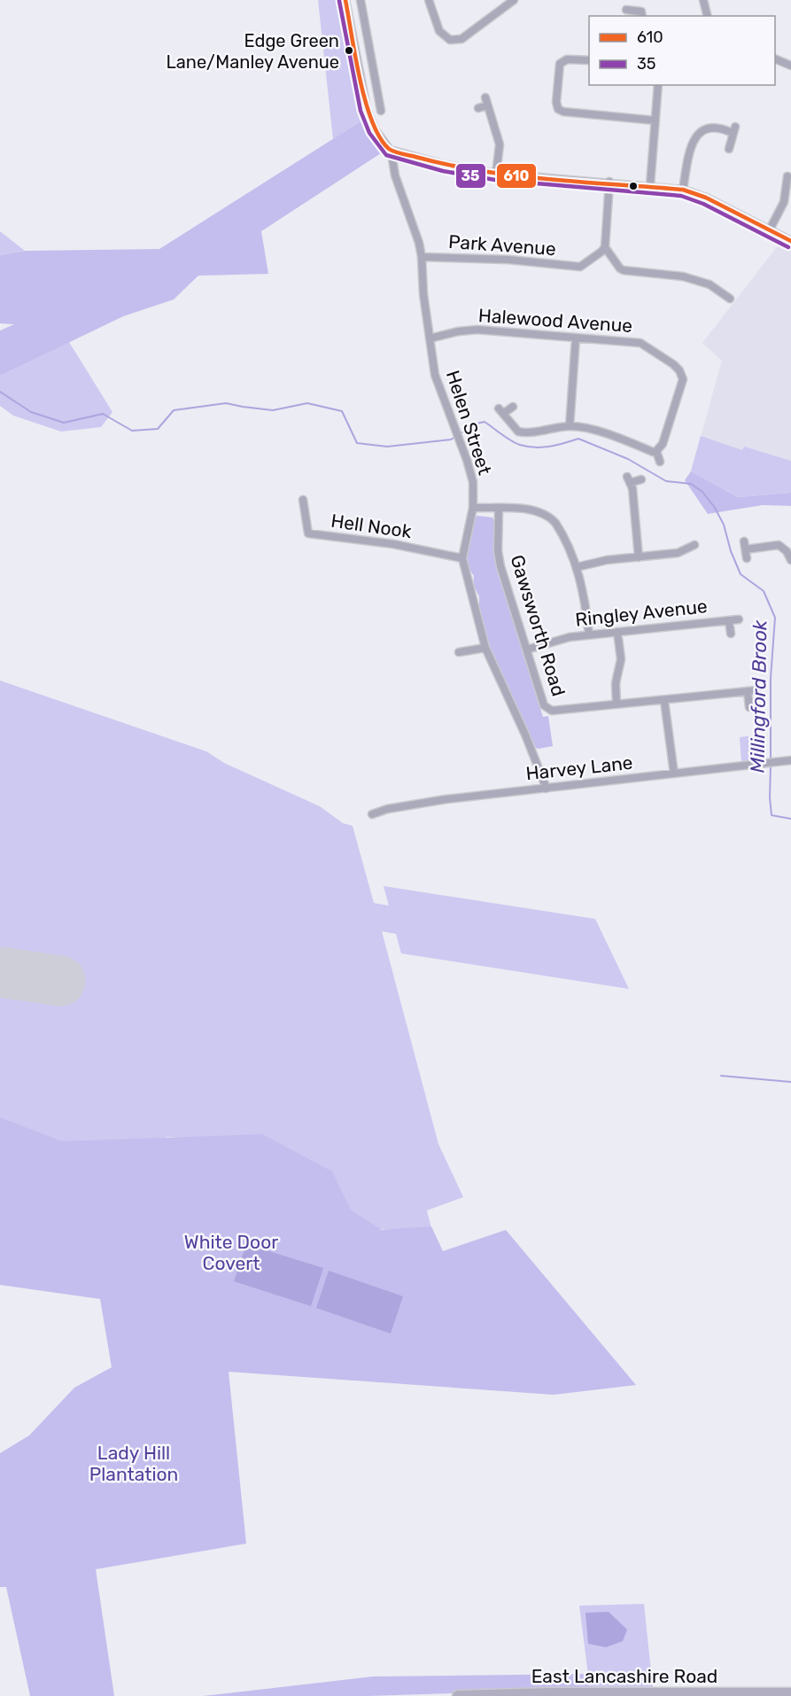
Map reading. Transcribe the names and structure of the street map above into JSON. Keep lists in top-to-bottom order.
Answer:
{
  "streets": {
    "highway": ["East Lancashire Road"],
    "street": [
      "Park Avenue",
      "Halewood Avenue",
      "Helen Street",
      "Hell Nook",
      "Ringley Avenue",
      "Gawsworth Road",
      "Harvey Lane"
    ]
  },
  "crossings": [
    ["Park Avenue", "Helen Street"],
    ["Halewood Avenue", "Helen Street"],
    ["Helen Street", "Hell Nook"],
    ["Helen Street", "Harvey Lane"],
    ["Ringley Avenue", "Gawsworth Road"]
  ],
  "water": ["Millingford Brook"],
  "parks": ["White Door Covert", "Lady Hill Plantation"],
  "places": ["Edge Green Lane/Manley Avenue"],
  "lines": ["transit line 610", "transit line 35"],
  "legend": ["610", "35"]
}
